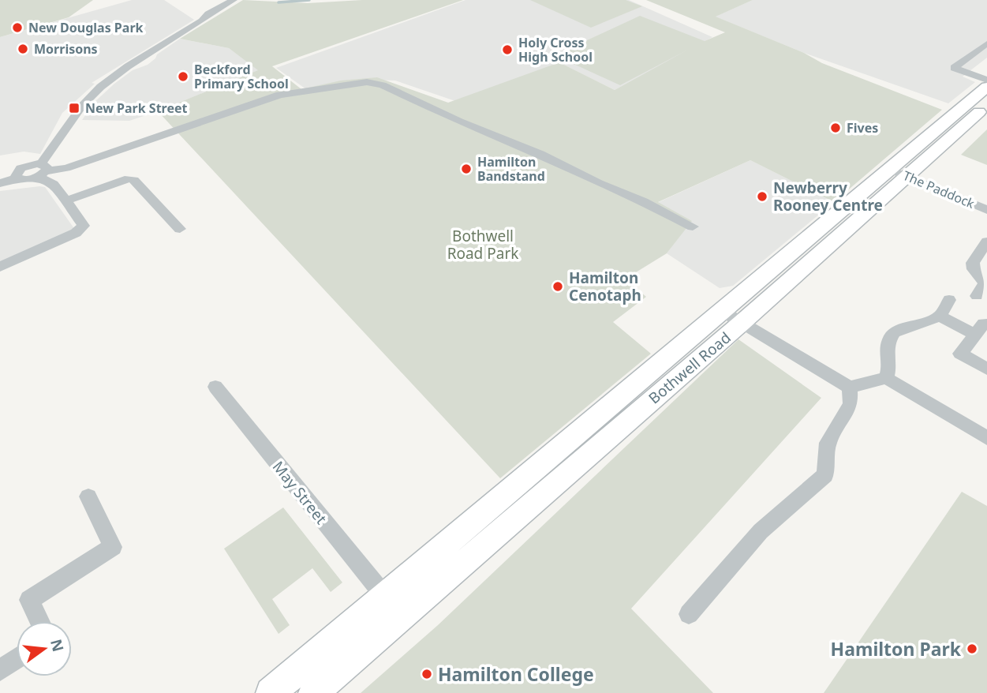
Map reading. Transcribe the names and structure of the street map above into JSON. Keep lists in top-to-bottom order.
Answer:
{
  "streets": {
    "main road": ["Bothwell Road"],
    "street": ["The Paddock", "May Street"]
  },
  "crossings": [
    ["The Paddock", "Bothwell Road"],
    ["Bothwell Road", "May Street"]
  ],
  "parks": ["Bothwell Road Park"],
  "places": {
    "other": [
      "New Douglas Park",
      "Morrisons",
      "Holy Cross High School",
      "Beckford Primary School",
      "Fives",
      "Hamilton Bandstand",
      "Newberry Rooney Centre",
      "Hamilton Cenotaph",
      "Hamilton Park",
      "Hamilton College"
    ],
    "transit": ["New Park Street"]
  },
  "north": "right"
}
